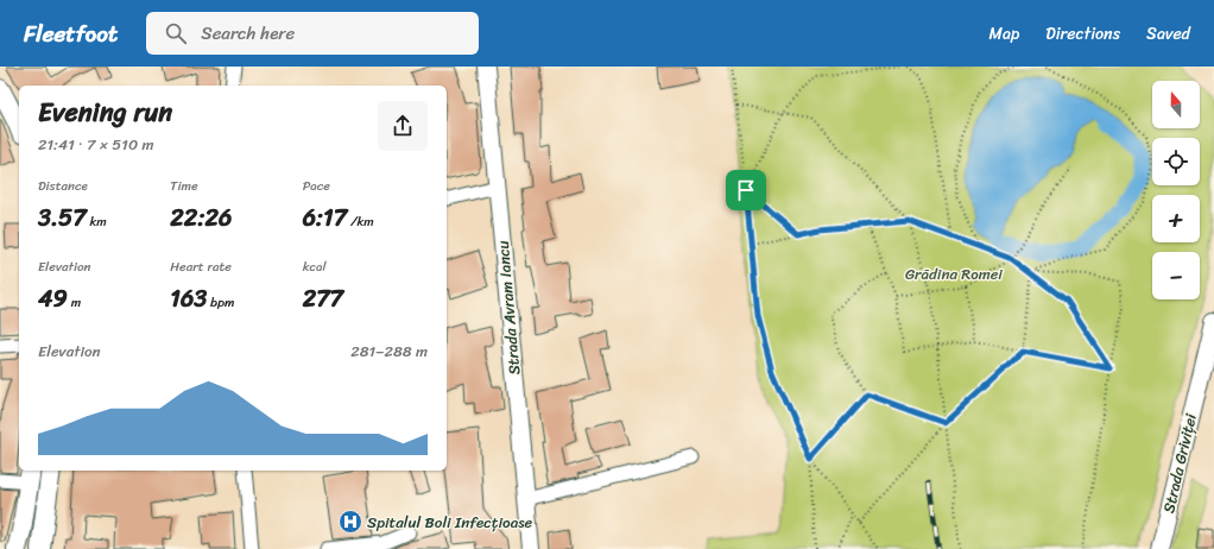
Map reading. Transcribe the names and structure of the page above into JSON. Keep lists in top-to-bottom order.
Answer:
{
  "streets": {
    "street": ["Strada Avram Iancu", "Strada Griviței"]
  },
  "parks": ["Grădina Romei"],
  "places": {
    "hospital": ["Spitalul Boli Infecțioase"]
  },
  "north": "top",
  "page": {
    "header": "Fleetfoot",
    "search": "Search here",
    "nav": ["Map", "Directions", "Saved"],
    "map_buttons": ["+", "−"],
    "heading": ["Evening run", "21:41 · 7 × 510 m"],
    "stats": [
      ["Distance", "3.57 km"],
      ["Time", "22:26"],
      ["Pace", "6:17 /km"],
      ["Elevation", "49 m"],
      ["Heart rate", "163 bpm"],
      ["kcal", "277"]
    ],
    "chart": ["Elevation", "281–288 m"]
  }
}
